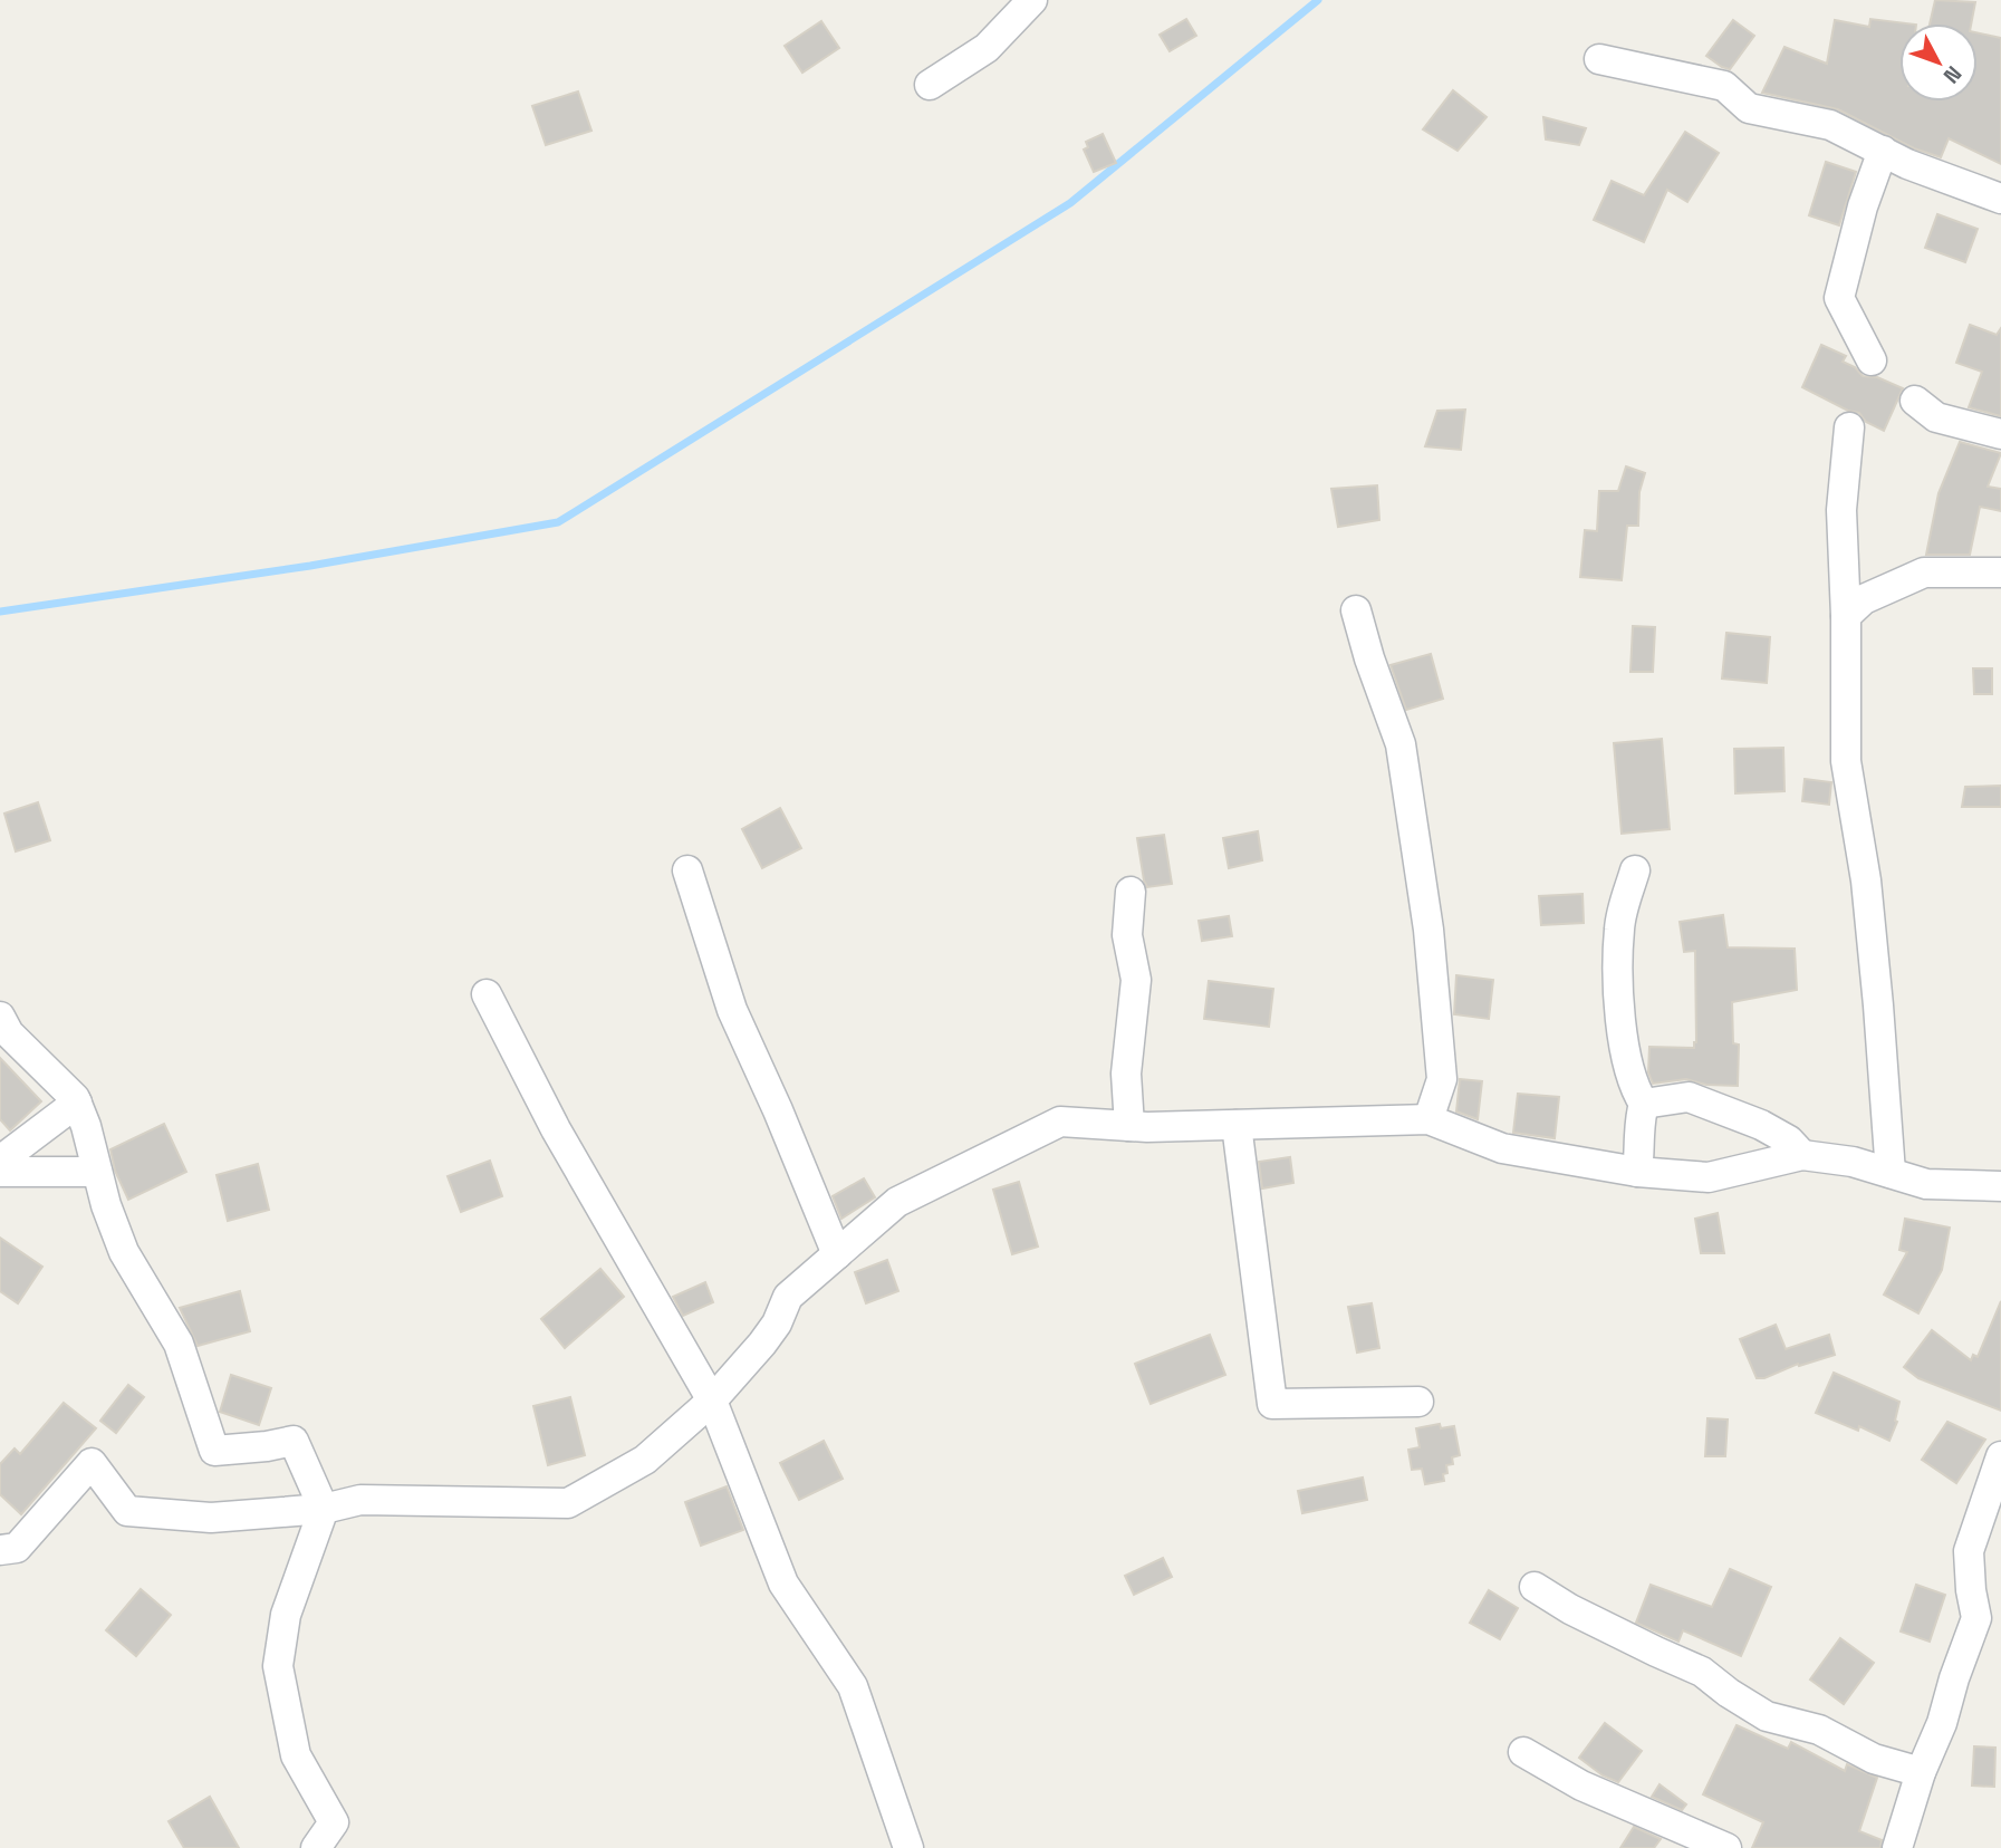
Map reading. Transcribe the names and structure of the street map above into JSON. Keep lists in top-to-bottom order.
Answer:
{
  "north": "bottom right"
}
